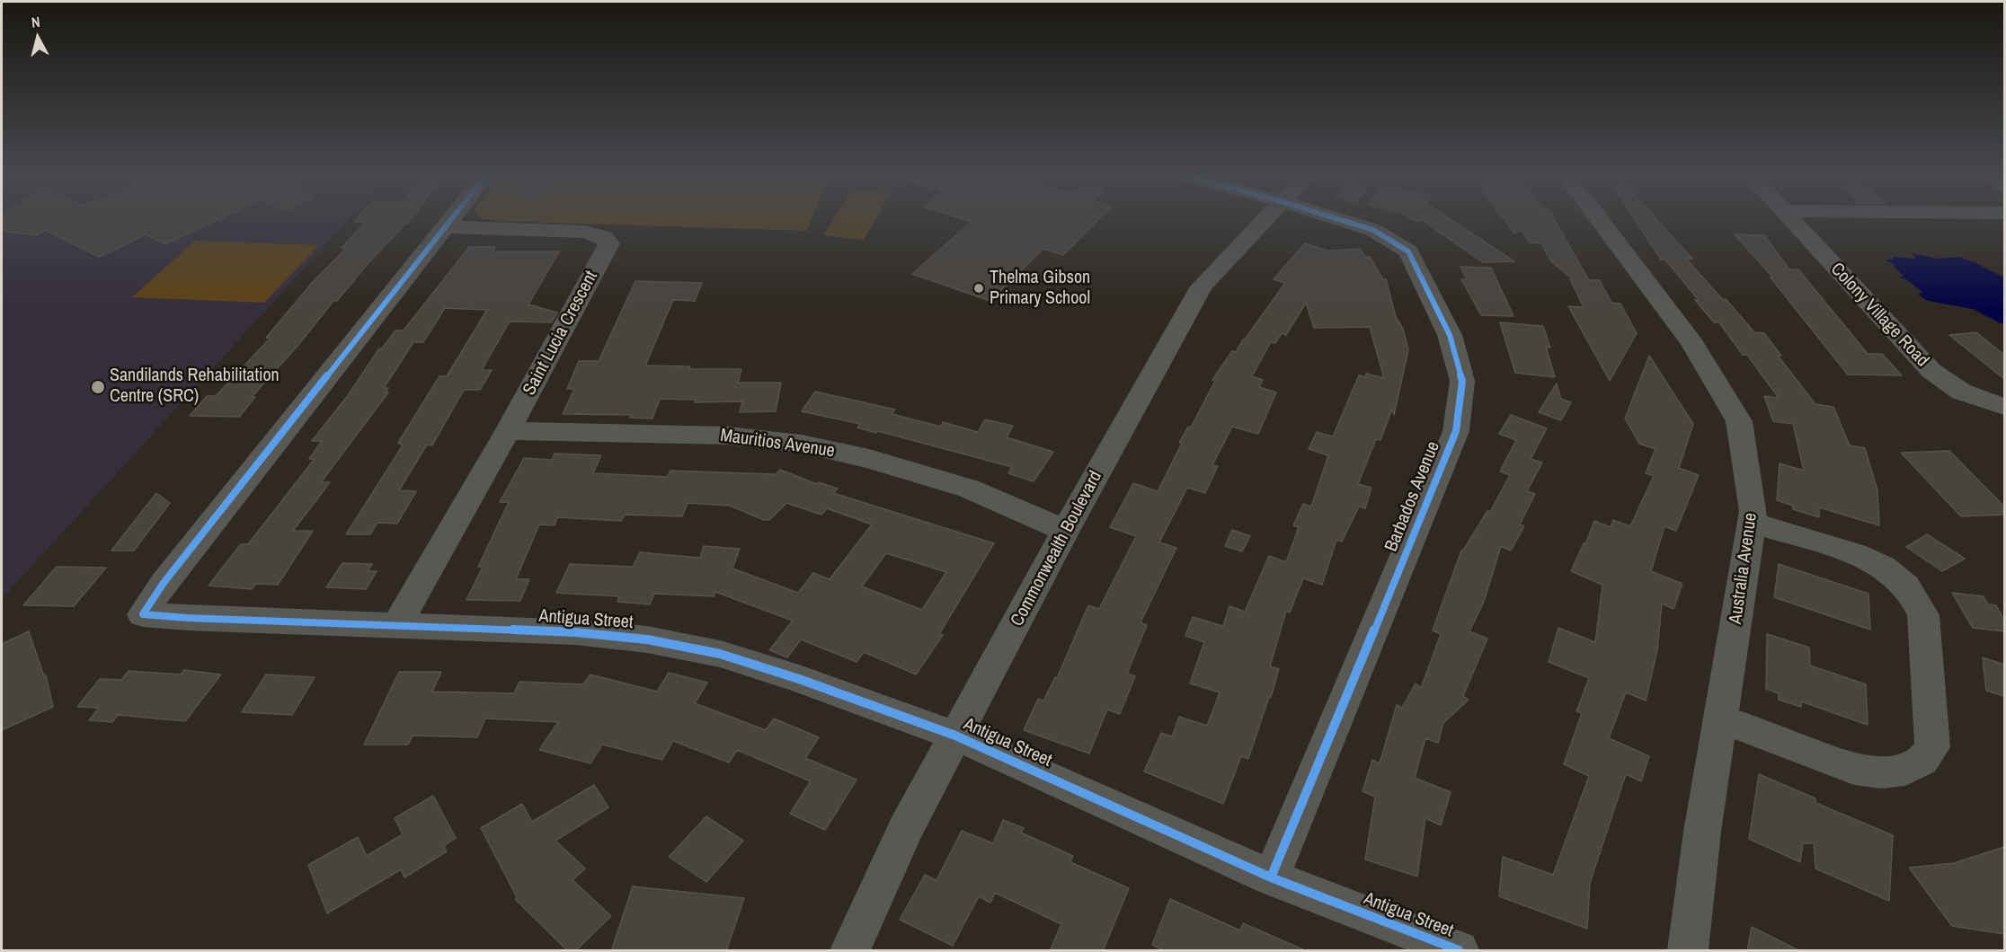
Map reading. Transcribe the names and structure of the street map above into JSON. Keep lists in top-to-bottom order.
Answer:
{
  "streets": {
    "street": [
      "Colony Village Road",
      "Saint Lucia Crescent",
      "Mauritios Avenue",
      "Barbados Avenue",
      "Commonwealth Boulevard",
      "Australia Avenue",
      "Antigua Street"
    ]
  },
  "crossings": [
    ["Saint Lucia Crescent", "Mauritios Avenue"],
    ["Saint Lucia Crescent", "Antigua Street"],
    ["Mauritios Avenue", "Commonwealth Boulevard"],
    ["Barbados Avenue", "Antigua Street"],
    ["Commonwealth Boulevard", "Antigua Street"]
  ],
  "places": ["Thelma Gibson Primary School", "Sandilands Rehabilitation Centre (SRC)"],
  "north": "top"
}
